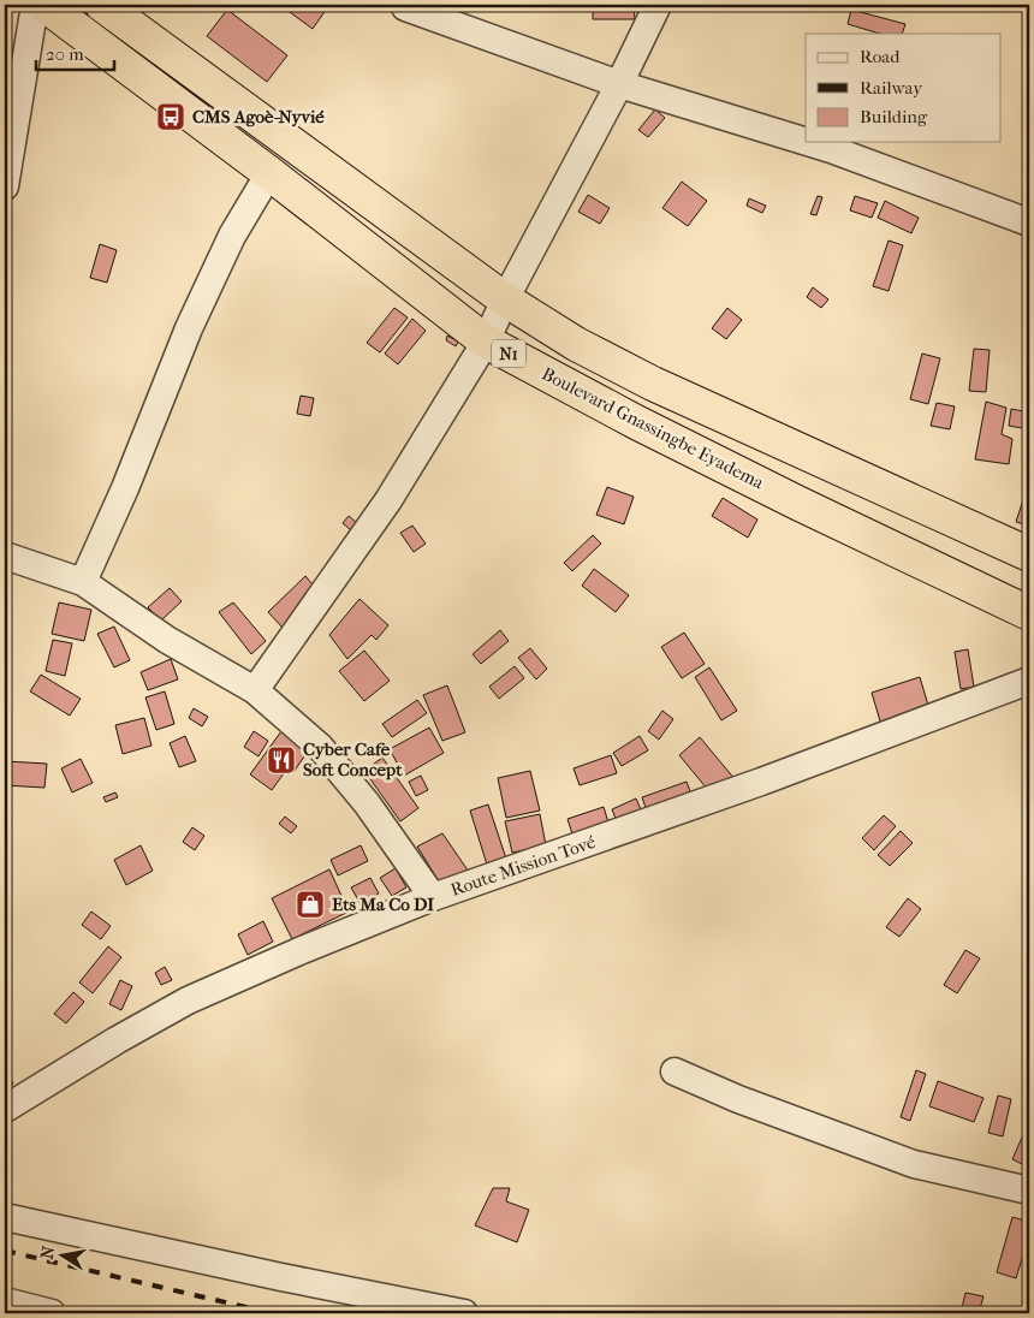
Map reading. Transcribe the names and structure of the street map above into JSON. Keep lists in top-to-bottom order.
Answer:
{
  "streets": {
    "highway": ["N1", "Boulevard Gnassingbe Eyadema"],
    "street": ["Route Mission Tové"]
  },
  "places": {
    "bus stop": ["CMS Agoè-Nyvié"],
    "restaurant": ["Cyber Cafe Soft Concept"],
    "shop": ["Ets Ma Co DI"]
  },
  "legend": ["Road", "Railway", "Building"],
  "scale_bar": "20 m",
  "north": "left"
}
